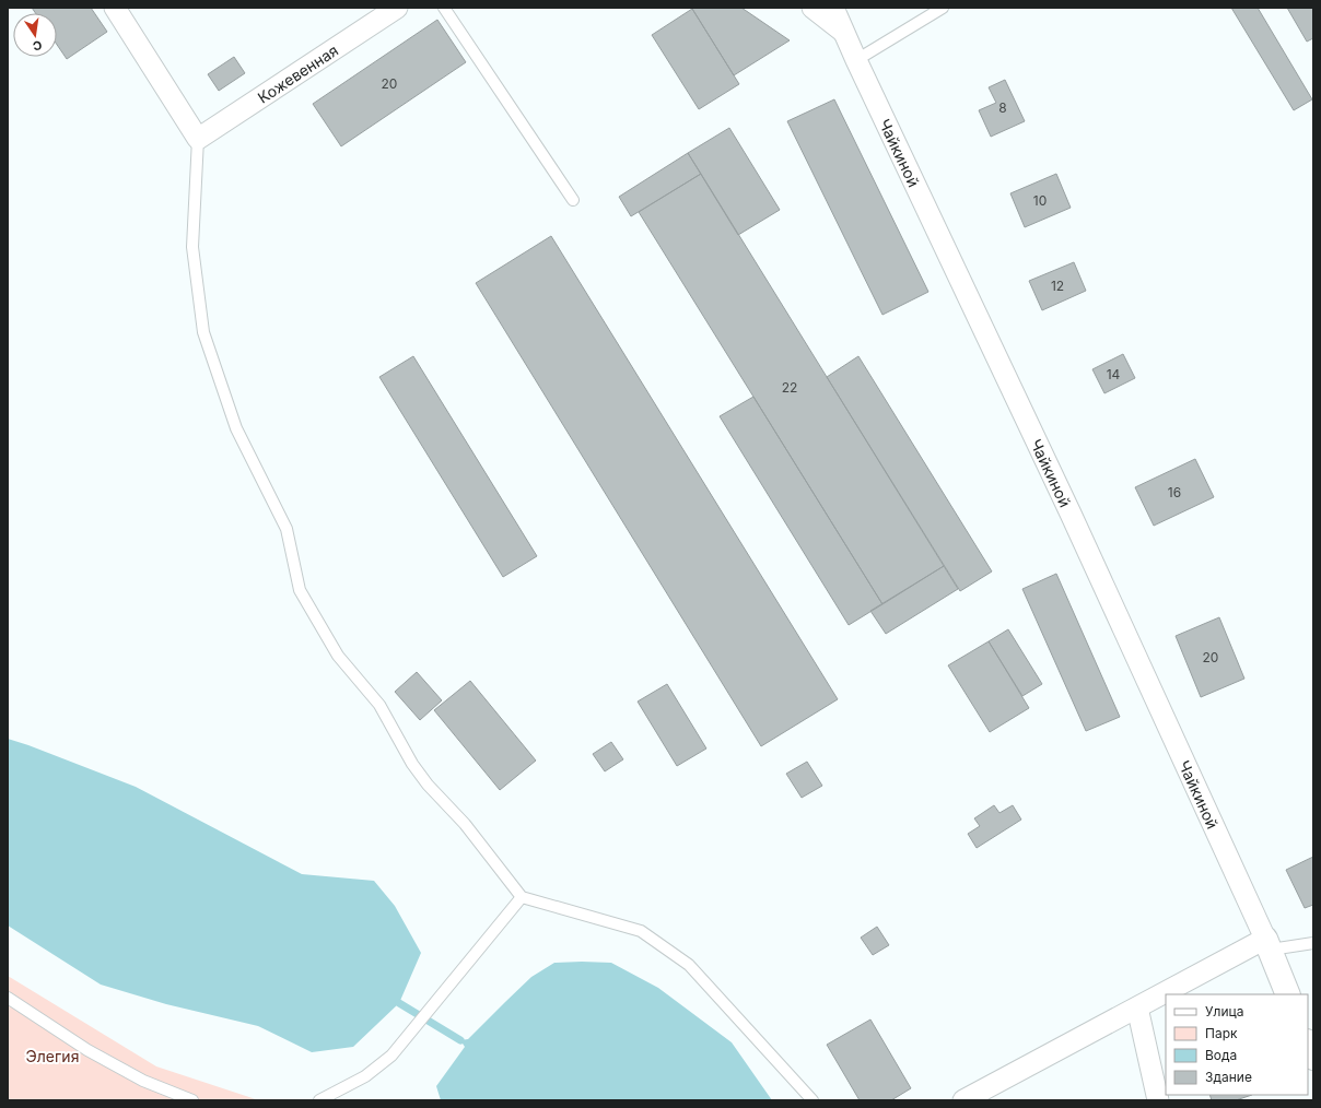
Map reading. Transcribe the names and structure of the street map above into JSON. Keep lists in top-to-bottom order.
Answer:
{
  "streets": {
    "street": ["Кожевенная", "Чайкиной"]
  },
  "parks": ["Элегия"],
  "house_numbers": [
    "20",
    "8",
    "10",
    "12",
    "14",
    "22",
    "16",
    "20"
  ],
  "legend": [
    "Улица",
    "Парк",
    "Вода",
    "Здание"
  ],
  "north": "bottom"
}
